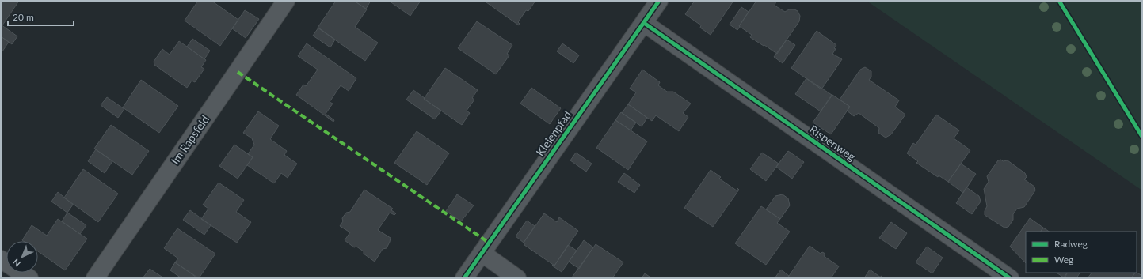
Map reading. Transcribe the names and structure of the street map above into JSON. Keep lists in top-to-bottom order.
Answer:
{
  "streets": {
    "street": ["Kleienpfad", "Im Rapsfeld", "Rispenweg"]
  },
  "crossings": [
    ["Kleienpfad", "Rispenweg"]
  ],
  "legend": ["Radweg", "Weg"],
  "scale_bar": "20 m",
  "north": "bottom left"
}
